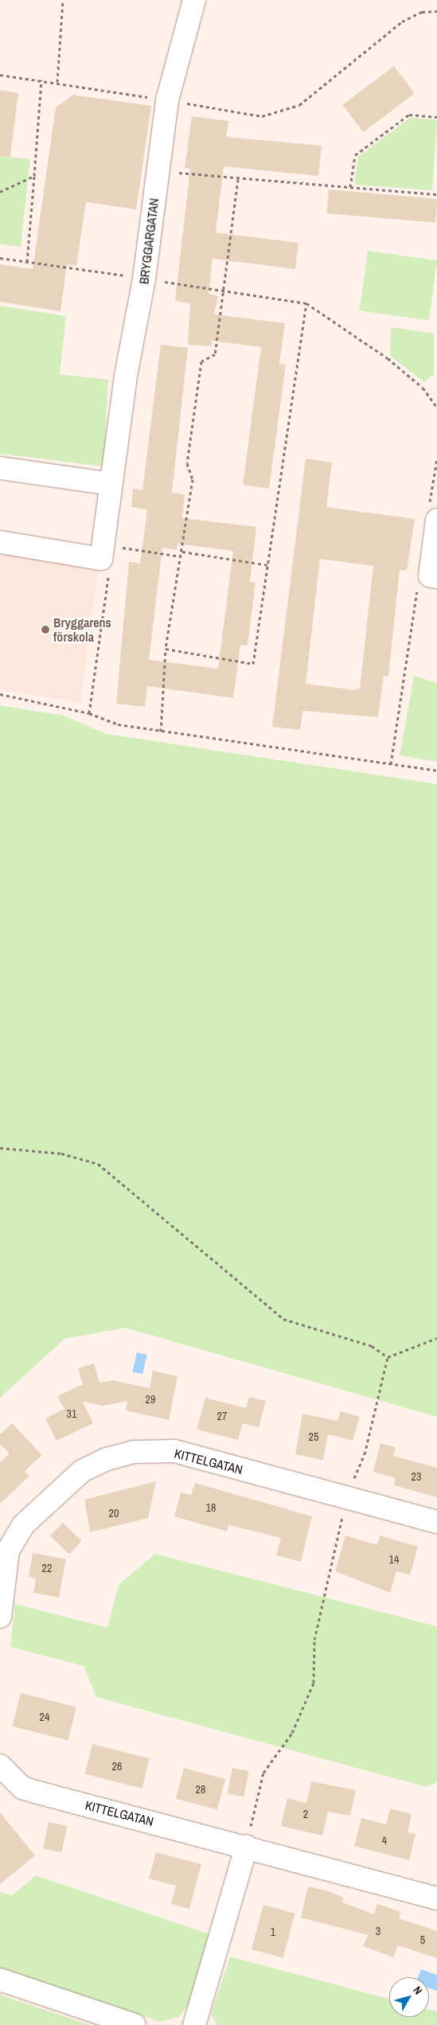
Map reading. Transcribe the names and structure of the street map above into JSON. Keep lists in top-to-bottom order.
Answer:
{
  "streets": {
    "street": ["BRYGGARGATAN", "KITTELGATAN"]
  },
  "places": ["Bryggarens förskola"],
  "house_numbers": [
    "29",
    "31",
    "27",
    "25",
    "23",
    "18",
    "20",
    "14",
    "22",
    "24",
    "26",
    "28",
    "2",
    "4",
    "3",
    "1",
    "5"
  ],
  "north": "top right"
}
